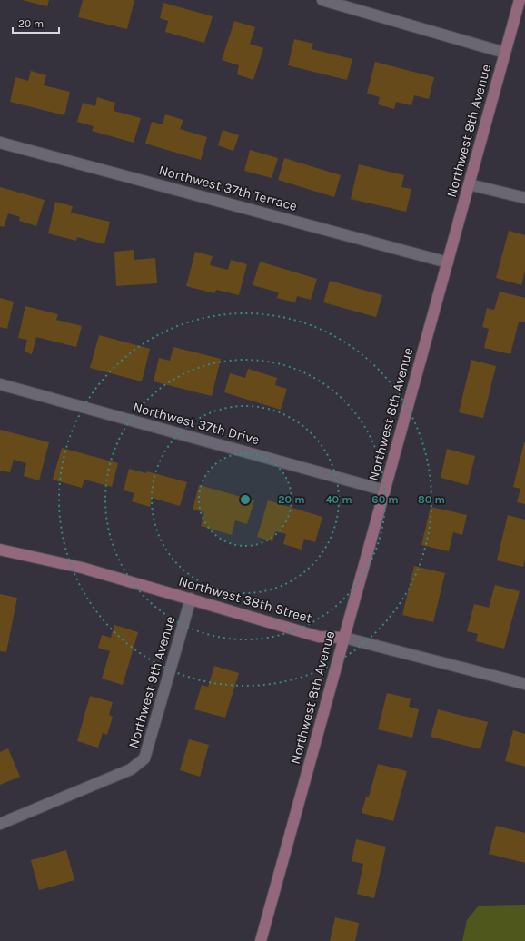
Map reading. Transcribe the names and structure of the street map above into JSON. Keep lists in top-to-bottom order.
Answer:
{
  "streets": {
    "street": [
      "Northwest 8th Avenue",
      "Northwest 37th Terrace",
      "Northwest 37th Drive",
      "Northwest 38th Street",
      "Northwest 9th Avenue"
    ]
  },
  "crossings": [
    ["Northwest 8th Avenue", "Northwest 37th Terrace"],
    ["Northwest 8th Avenue", "Northwest 37th Drive"],
    ["Northwest 8th Avenue", "Northwest 38th Street"],
    ["Northwest 38th Street", "Northwest 9th Avenue"]
  ],
  "scale_bar": "20 m",
  "rings": [
    "20 m",
    "40 m",
    "60 m",
    "80 m"
  ]
}
